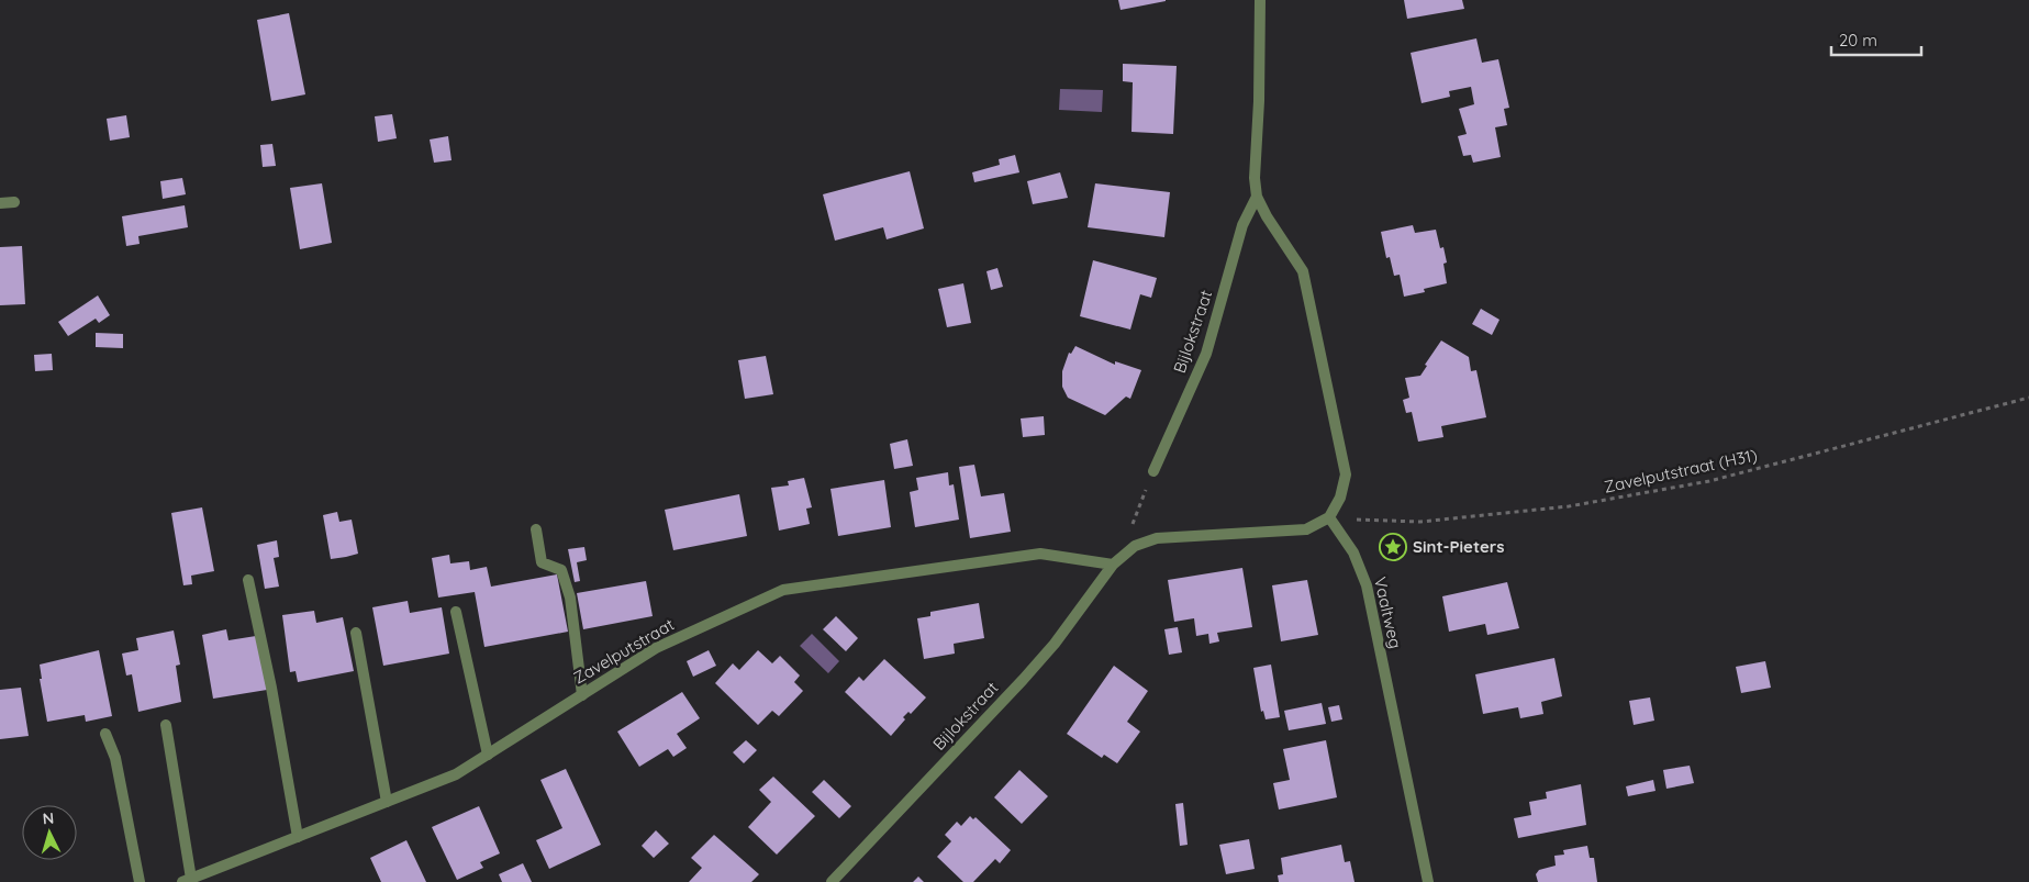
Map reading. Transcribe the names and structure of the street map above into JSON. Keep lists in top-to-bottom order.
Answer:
{
  "streets": {
    "street": ["Bijlokstraat", "Vaaltweg", "Zavelputstraat"],
    "path": ["Zavelputstraat (H31)"]
  },
  "crossings": [
    ["Bijlokstraat", "Zavelputstraat (H31)"],
    ["Bijlokstraat", "Vaaltweg"],
    ["Bijlokstraat", "Zavelputstraat"],
    ["Zavelputstraat (H31)", "Vaaltweg"]
  ],
  "places": {
    "place": ["Sint-Pieters"]
  },
  "scale_bar": "20 m",
  "north": "top"
}
